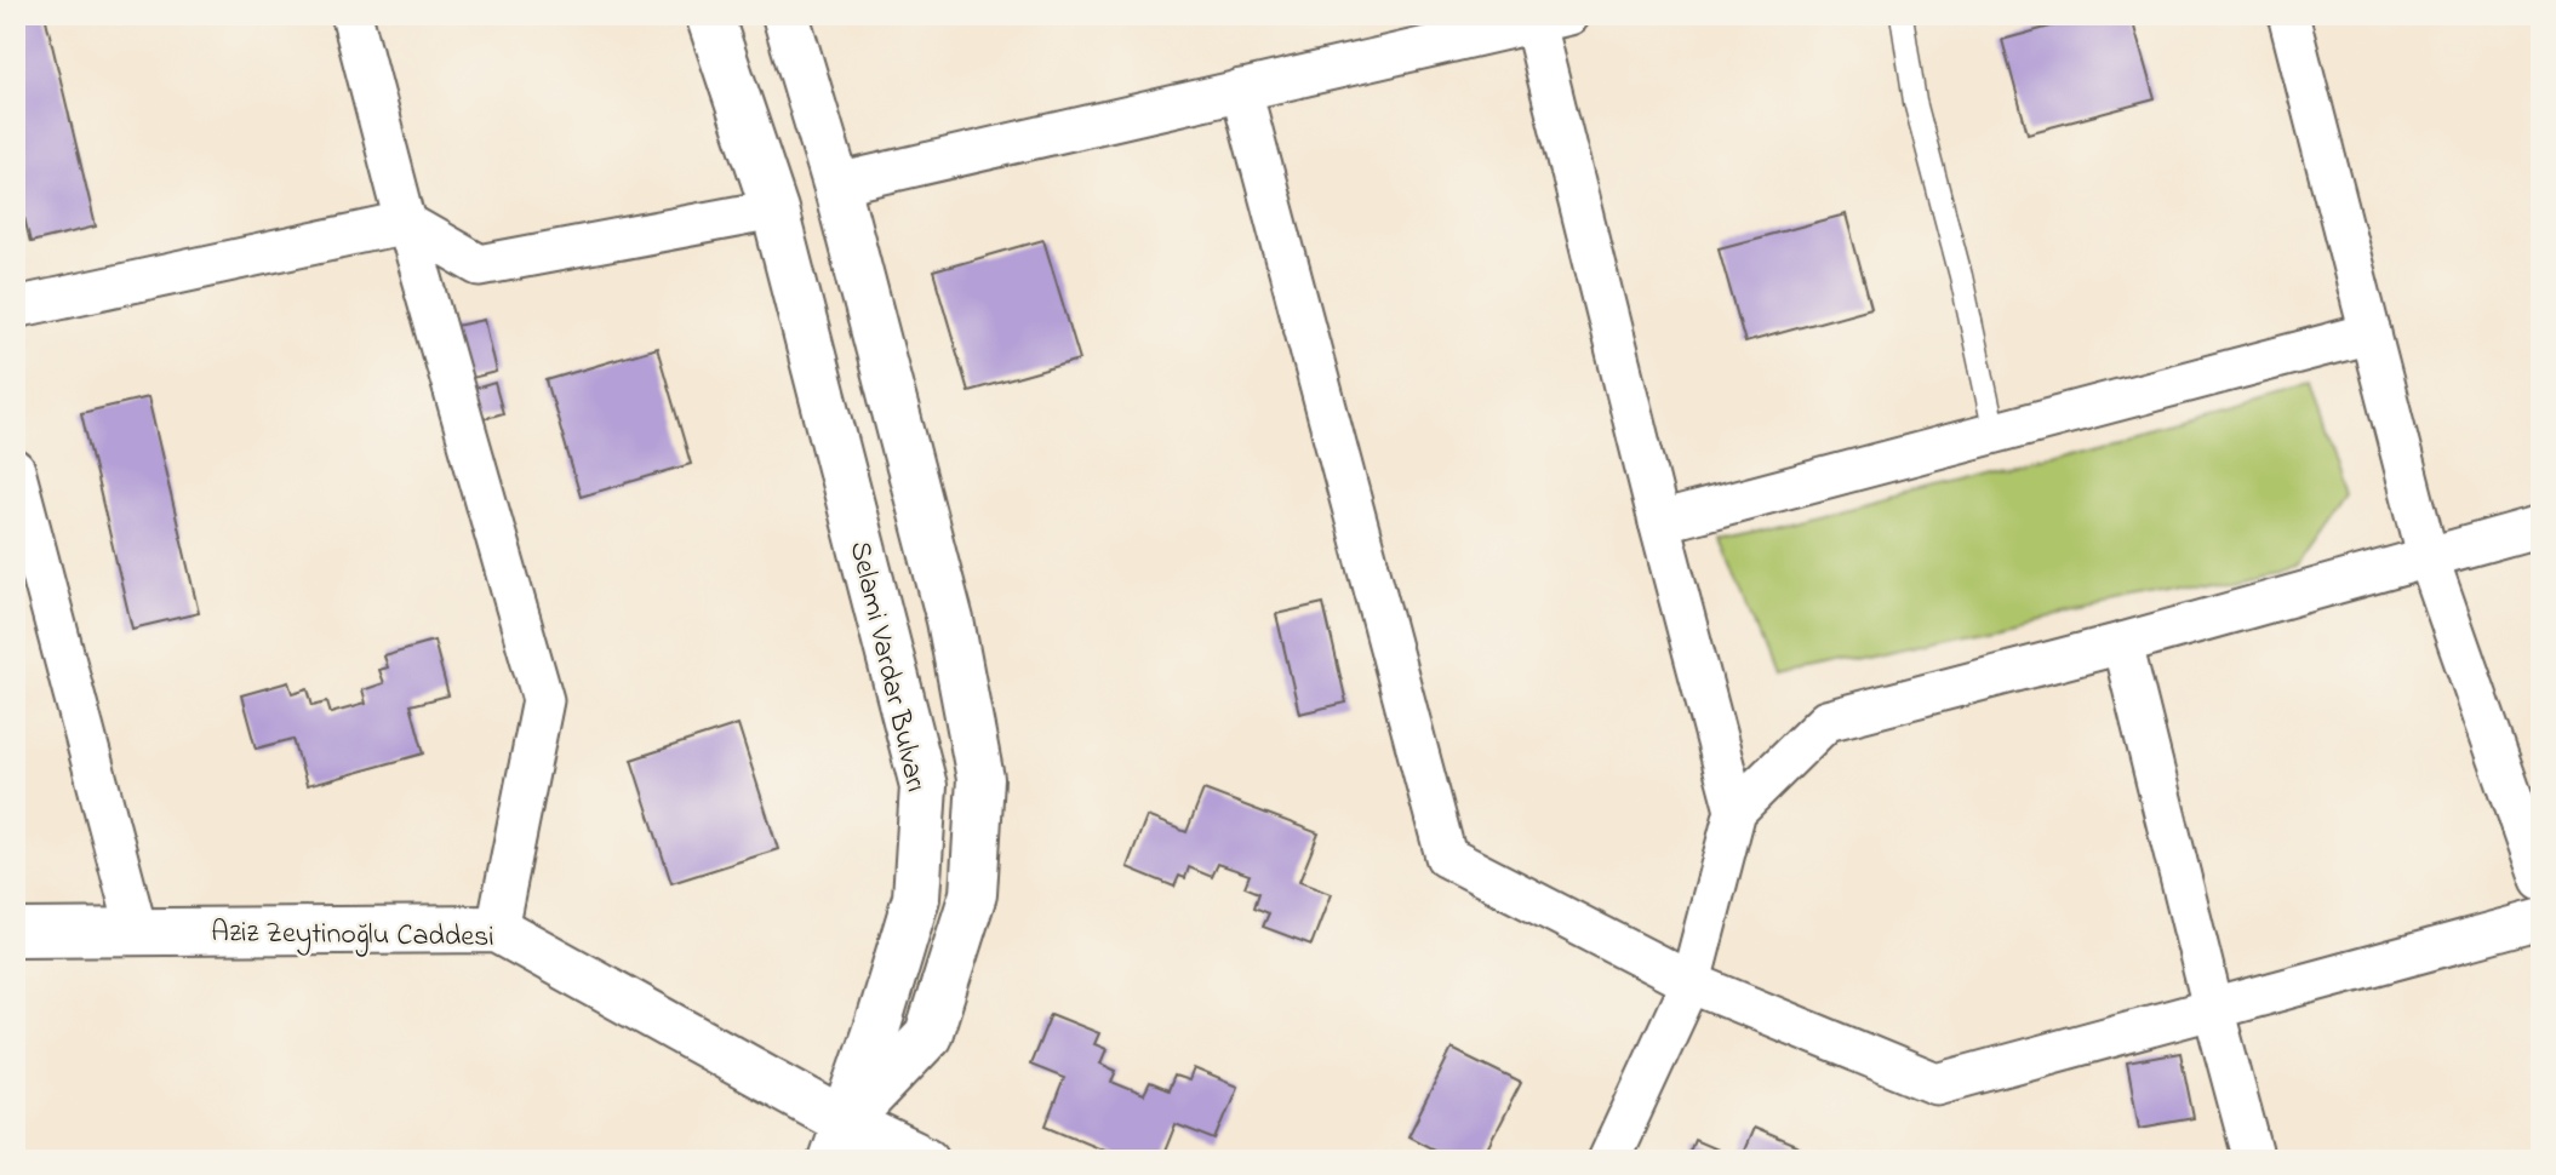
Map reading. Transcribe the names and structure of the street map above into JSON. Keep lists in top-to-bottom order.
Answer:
{
  "streets": {
    "street": ["Selami Vardar Bulvarı", "Aziz Zeytinoğlu Caddesi"]
  },
  "crossings": [
    ["Selami Vardar Bulvarı", "Aziz Zeytinoğlu Caddesi"]
  ]
}
